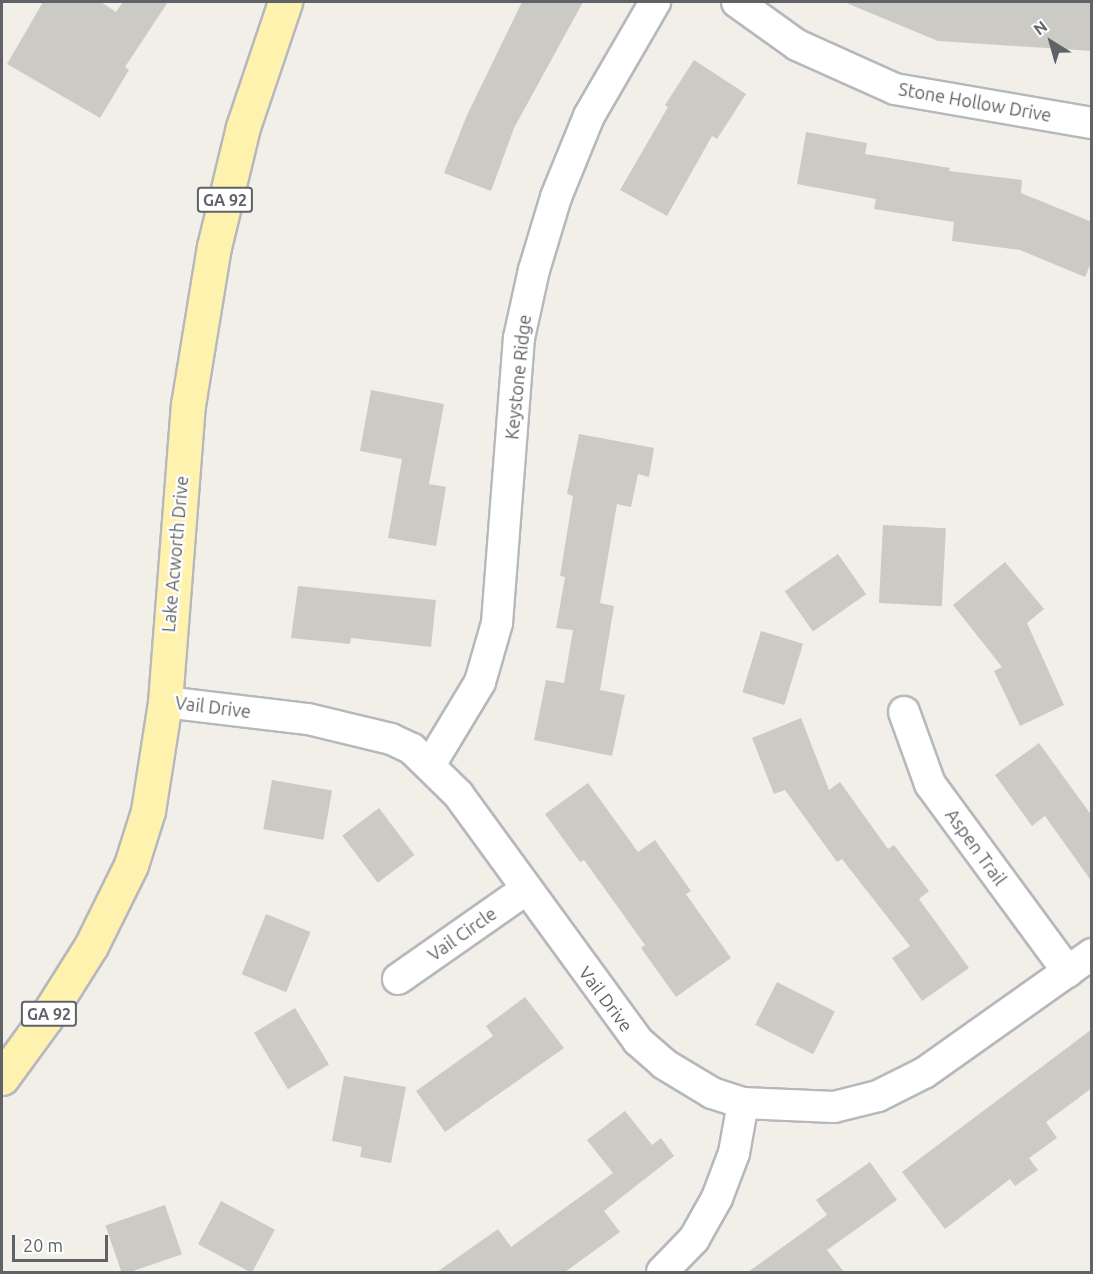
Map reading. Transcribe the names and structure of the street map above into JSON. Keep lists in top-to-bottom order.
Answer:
{
  "streets": {
    "main road": ["GA 92", "Lake Acworth Drive"],
    "street": [
      "Stone Hollow Drive",
      "Keystone Ridge",
      "Vail Drive",
      "Aspen Trail",
      "Vail Circle"
    ]
  },
  "crossings": [
    ["Keystone Ridge", "Vail Drive"],
    ["Lake Acworth Drive", "Vail Drive"],
    ["Vail Drive", "Aspen Trail"],
    ["Vail Drive", "Vail Circle"]
  ],
  "scale_bar": "20 m",
  "north": "top left"
}
